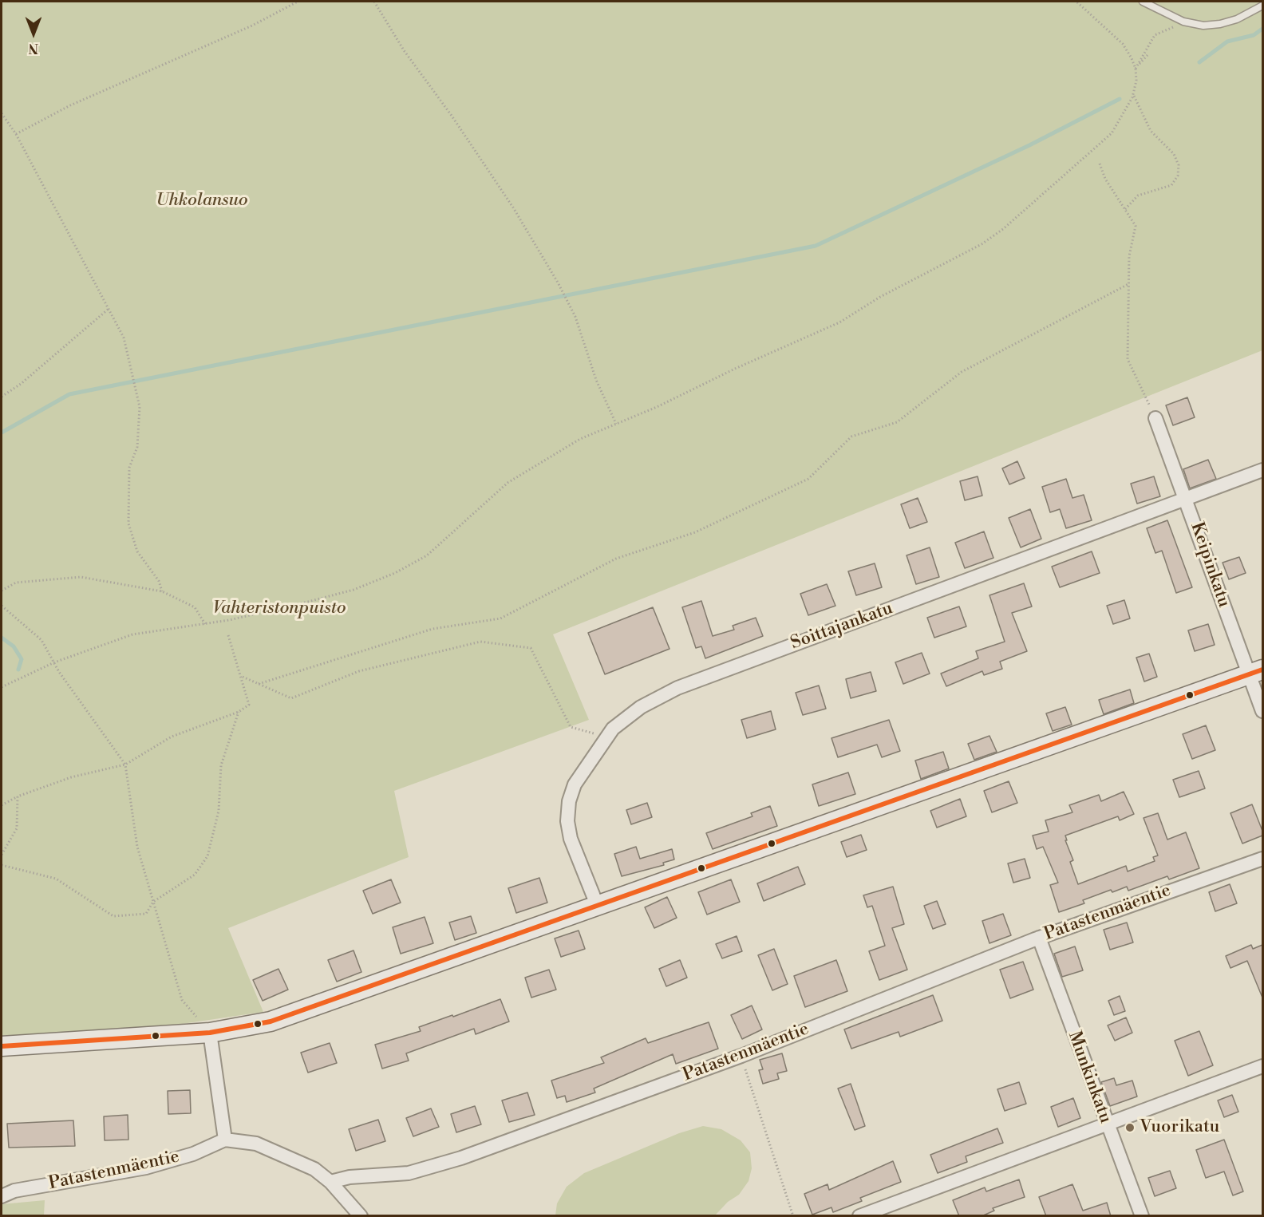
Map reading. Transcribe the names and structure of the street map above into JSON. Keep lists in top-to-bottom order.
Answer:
{
  "streets": {
    "street": [
      "Keipinkatu",
      "Soittajankatu",
      "Patastenmäentie",
      "Munkinkatu"
    ]
  },
  "crossings": [
    ["Keipinkatu", "Soittajankatu"],
    ["Patastenmäentie", "Munkinkatu"]
  ],
  "parks": ["Uhkolansuo", "Vahteristonpuisto"],
  "places": ["Vuorikatu"],
  "north": "bottom"
}
